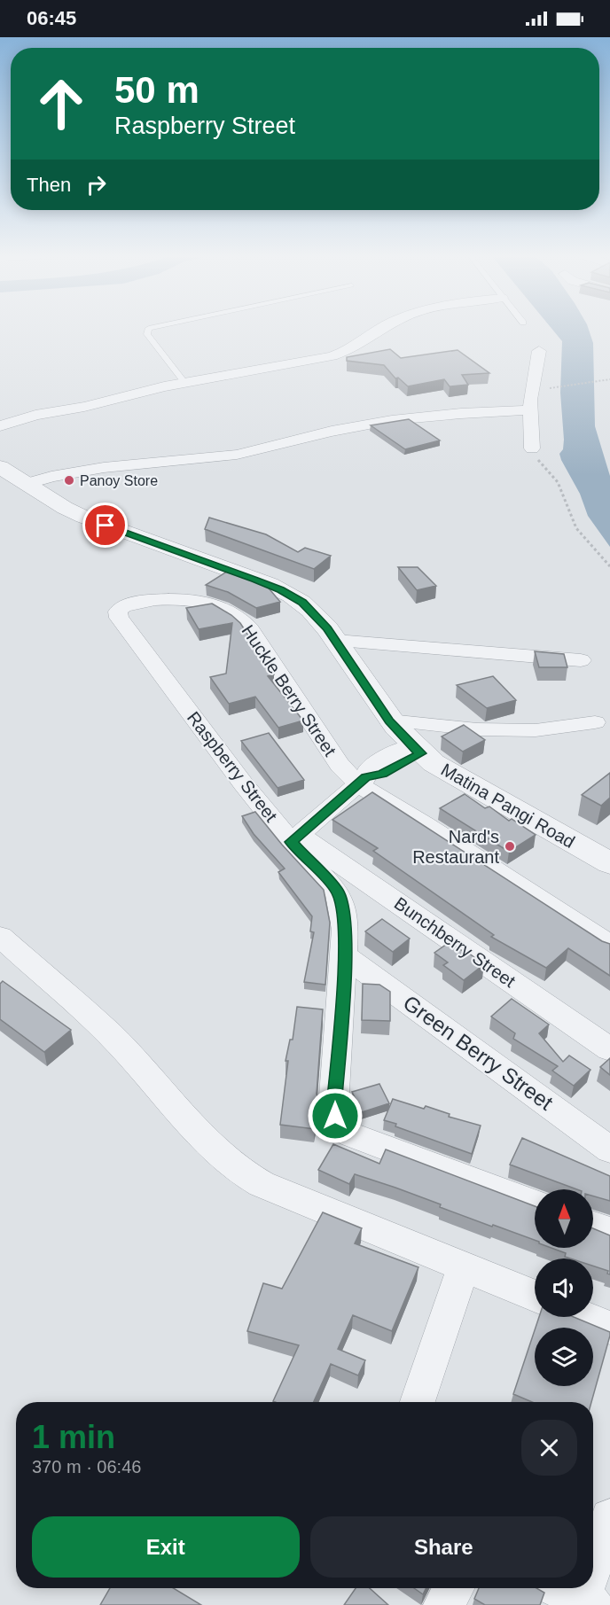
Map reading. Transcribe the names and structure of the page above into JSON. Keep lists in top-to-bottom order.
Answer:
{
  "streets": {
    "street": [
      "Huckle Berry Street",
      "Raspberry Street",
      "Matina Pangi Road",
      "Bunchberry Street",
      "Green Berry Street"
    ]
  },
  "crossings": [
    ["Huckle Berry Street", "Raspberry Street"],
    ["Raspberry Street", "Bunchberry Street"],
    ["Raspberry Street", "Green Berry Street"]
  ],
  "places": ["Panoy Store", "Nard's Restaurant"],
  "north": "top",
  "page": {
    "status": "06:45",
    "turn": ["50 m", "Raspberry Street"],
    "then": "Then",
    "heading": ["1 min", "370 m · 06:46"],
    "buttons": ["Exit", "Share"]
  }
}
